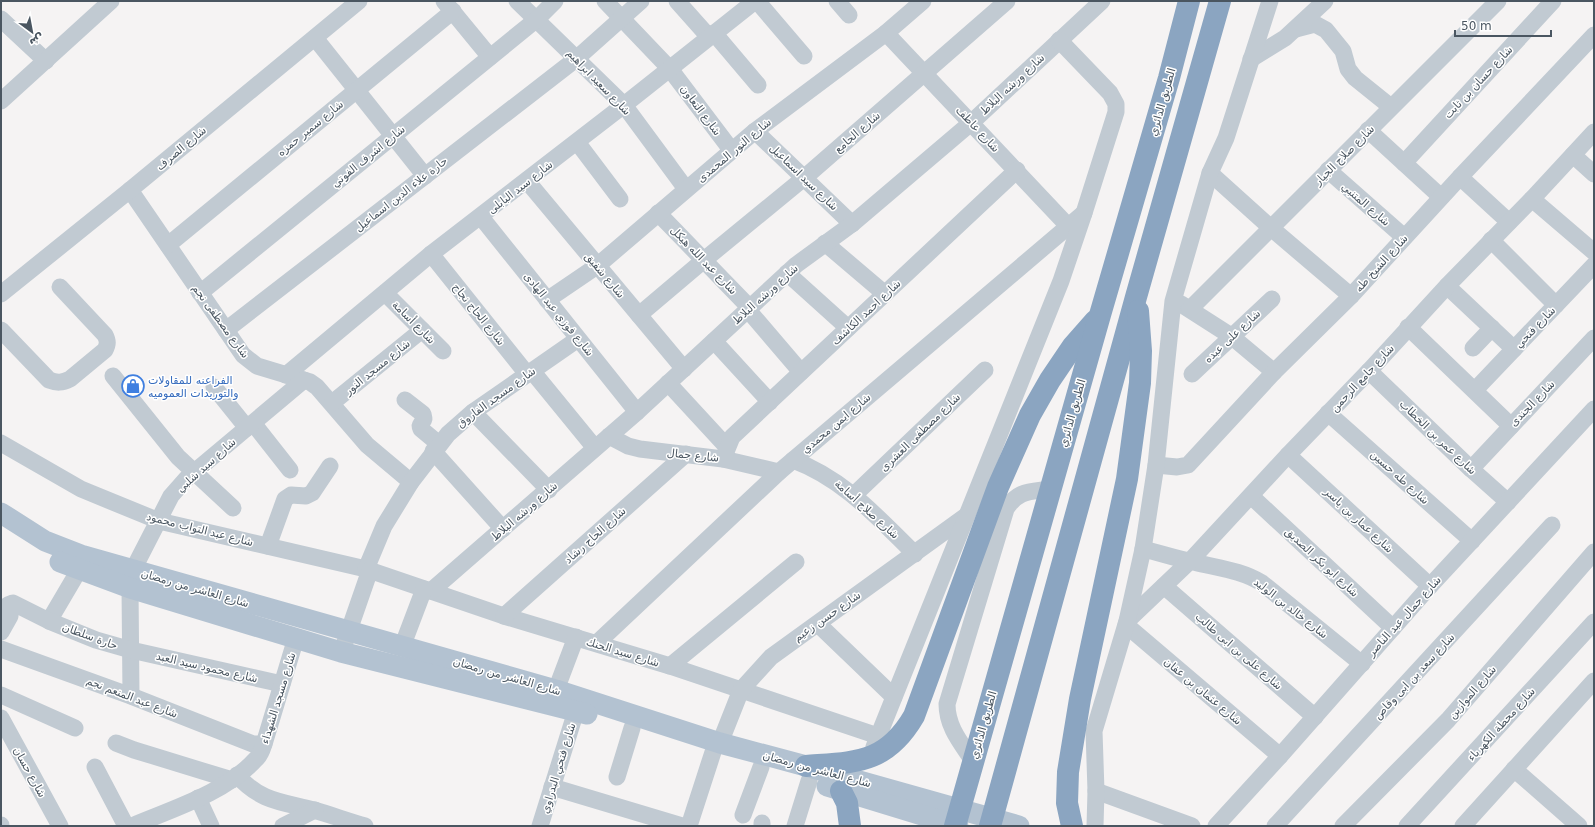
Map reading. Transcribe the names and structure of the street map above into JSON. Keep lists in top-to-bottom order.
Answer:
{
  "streets": {
    "highway": ["الطريق الدائري"],
    "main road": ["شارع العاشر من رمضان"],
    "street": [
      "شارع سعيد ابراهيم",
      "شارع حسان بن ثابت",
      "شارع ورشه البلاط",
      "شارع التعاون",
      "شارع سمير حمزه",
      "شارع عاطف",
      "شارع الجامع",
      "شارع الصرف",
      "شارع النور المحمدى",
      "شارع صلاح الجيار",
      "شارع اشرف الفوتي",
      "شارع سيد اسماعيل",
      "شارع سيد البابلى",
      "حارة علاء الدين اسماعيل",
      "شارع المتنبي",
      "شارع عبد الله هيكل",
      "شارع الشيخ طه",
      "شارع شفيق",
      "شارع احمد الكاشف",
      "شارع الحاج نجاح",
      "شارع فوزي عبد الهادى",
      "شارع مصطفى نجم",
      "شارع أسامة",
      "شارع فتحي",
      "شارع على عبده",
      "شارع مسجد النور",
      "شارع جامع الرحمن",
      "شارع مسجد الفاروق",
      "شارع الجندى",
      "شارع ايمن محمدي",
      "شارع مصطفى العشرى",
      "شارع عمر بن الخطاب",
      "شارع جمال",
      "شارع سيد شلبي",
      "شارع طه حسين",
      "شارع صلاح أسامة",
      "شارع عمار بن ياسر",
      "شارع عبد التواب محمود",
      "شارع الحاج رشاد",
      "شارع ابو بكر الصديق",
      "شارع خالد بن الوليد",
      "شارع حسن زعيم",
      "شارع جمال عبد الناصر",
      "حارة سلطان",
      "شارع على بن ابى طالب",
      "شارع سيد الحنك",
      "شارع محمود سيد العبد",
      "شارع سعد بن ابى وقاص",
      "شارع عثمان بن عفان",
      "شارع الموازين",
      "شارع عبد المنعم نجم",
      "شارع مسجد الشهداء",
      "شارع محطة الكهرباء",
      "شارع فتحي البدراوي",
      "شارع حسان"
    ]
  },
  "crossings": [
    ["شارع سعيد ابراهيم", "شارع النور المحمدى"],
    ["شارع سعيد ابراهيم", "شارع اشرف الفوتي"],
    ["شارع سعيد ابراهيم", "شارع سيد البابلى"],
    ["شارع سعيد ابراهيم", "حارة علاء الدين اسماعيل"],
    ["شارع ورشه البلاط", "شارع عاطف"],
    ["شارع ورشه البلاط", "شارع سيد اسماعيل"],
    ["شارع ورشه البلاط", "شارع عبد الله هيكل"],
    ["شارع ورشه البلاط", "شارع شفيق"],
    ["شارع ورشه البلاط", "شارع الحاج نجاح"],
    ["شارع ورشه البلاط", "شارع فوزي عبد الهادى"],
    ["شارع ورشه البلاط", "شارع جمال"],
    ["شارع ورشه البلاط", "شارع سيد الحنك"],
    ["شارع التعاون", "شارع النور المحمدى"],
    ["شارع التعاون", "شارع سيد البابلى"],
    ["شارع التعاون", "حارة علاء الدين اسماعيل"],
    ["شارع سمير حمزه", "شارع مصطفى نجم"],
    ["شارع عاطف", "شارع الجامع"],
    ["شارع عاطف", "شارع النور المحمدى"],
    ["شارع عاطف", "شارع احمد الكاشف"],
    ["شارع عاطف", "شارع ايمن محمدي"],
    ["شارع الجامع", "شارع سيد اسماعيل"],
    ["شارع الجامع", "شارع عبد الله هيكل"],
    ["شارع الجامع", "شارع شفيق"],
    ["شارع الصرف", "شارع مصطفى نجم"],
    ["شارع النور المحمدى", "شارع سيد اسماعيل"],
    ["شارع النور المحمدى", "شارع عبد الله هيكل"],
    ["شارع النور المحمدى", "شارع شفيق"],
    ["شارع النور المحمدى", "شارع فوزي عبد الهادى"],
    ["شارع صلاح الجيار", "شارع المتنبي"],
    ["شارع اشرف الفوتي", "شارع مصطفى نجم"],
    ["شارع سيد البابلى", "شارع شفيق"],
    ["شارع سيد البابلى", "شارع الحاج نجاح"],
    ["شارع سيد البابلى", "شارع فوزي عبد الهادى"],
    ["شارع سيد البابلى", "شارع مصطفى نجم"],
    ["شارع سيد البابلى", "شارع أسامة"],
    ["حارة علاء الدين اسماعيل", "شارع مصطفى نجم"],
    ["شارع المتنبي", "شارع الشيخ طه"],
    ["شارع عبد الله هيكل", "شارع احمد الكاشف"],
    ["شارع احمد الكاشف", "شارع جمال"],
    ["شارع الحاج نجاح", "شارع مسجد الفاروق"],
    ["شارع فوزي عبد الهادى", "شارع مسجد الفاروق"],
    ["شارع مصطفى نجم", "شارع مسجد النور"],
    ["شارع مصطفى نجم", "شارع مسجد الفاروق"],
    ["شارع مصطفى نجم", "شارع سيد شلبي"],
    ["شارع أسامة", "شارع مسجد النور"],
    ["شارع جامع الرحمن", "شارع عمر بن الخطاب"],
    ["شارع جامع الرحمن", "شارع طه حسين"],
    ["شارع جامع الرحمن", "شارع عمار بن ياسر"],
    ["شارع جامع الرحمن", "شارع ابو بكر الصديق"],
    ["شارع جامع الرحمن", "شارع خالد بن الوليد"],
    ["شارع جامع الرحمن", "شارع على بن ابى طالب"],
    ["شارع جامع الرحمن", "شارع عثمان بن عفان"],
    ["شارع مسجد الفاروق", "شارع عبد التواب محمود"],
    ["شارع مسجد الفاروق", "شارع العاشر من رمضان"],
    ["شارع مسجد الفاروق", "شارع سيد الحنك"],
    ["شارع الجندى", "شارع عمر بن الخطاب"],
    ["شارع ايمن محمدي", "شارع جمال"],
    ["شارع ايمن محمدي", "شارع صلاح أسامة"],
    ["شارع ايمن محمدي", "شارع سيد الحنك"],
    ["شارع مصطفى العشرى", "شارع صلاح أسامة"],
    ["شارع عمر بن الخطاب", "شارع جمال عبد الناصر"],
    ["شارع جمال", "شارع الحاج رشاد"],
    ["شارع سيد شلبي", "شارع عبد التواب محمود"],
    ["شارع سيد شلبي", "شارع العاشر من رمضان"],
    ["شارع طه حسين", "شارع جمال عبد الناصر"],
    ["شارع صلاح أسامة", "شارع حسن زعيم"],
    ["شارع عمار بن ياسر", "شارع جمال عبد الناصر"],
    ["شارع عبد التواب محمود", "شارع سيد الحنك"],
    ["شارع الحاج رشاد", "شارع سيد الحنك"],
    ["شارع ابو بكر الصديق", "شارع جمال عبد الناصر"],
    ["شارع العاشر من رمضان", "شارع حسن زعيم"],
    ["شارع العاشر من رمضان", "حارة سلطان"],
    ["شارع العاشر من رمضان", "شارع مسجد الشهداء"],
    ["شارع العاشر من رمضان", "شارع فتحي البدراوي"],
    ["شارع خالد بن الوليد", "شارع جمال عبد الناصر"],
    ["شارع حسن زعيم", "شارع سيد الحنك"],
    ["شارع جمال عبد الناصر", "شارع على بن ابى طالب"],
    ["شارع جمال عبد الناصر", "شارع عثمان بن عفان"],
    ["حارة سلطان", "شارع محمود سيد العبد"],
    ["شارع محمود سيد العبد", "شارع مسجد الشهداء"],
    ["شارع عبد المنعم نجم", "شارع مسجد الشهداء"]
  ],
  "places": {
    "shop": ["الفراعنه للمقاولات والتوريدات العموميه"]
  },
  "scale_bar": "50 m",
  "north": "bottom right"
}
